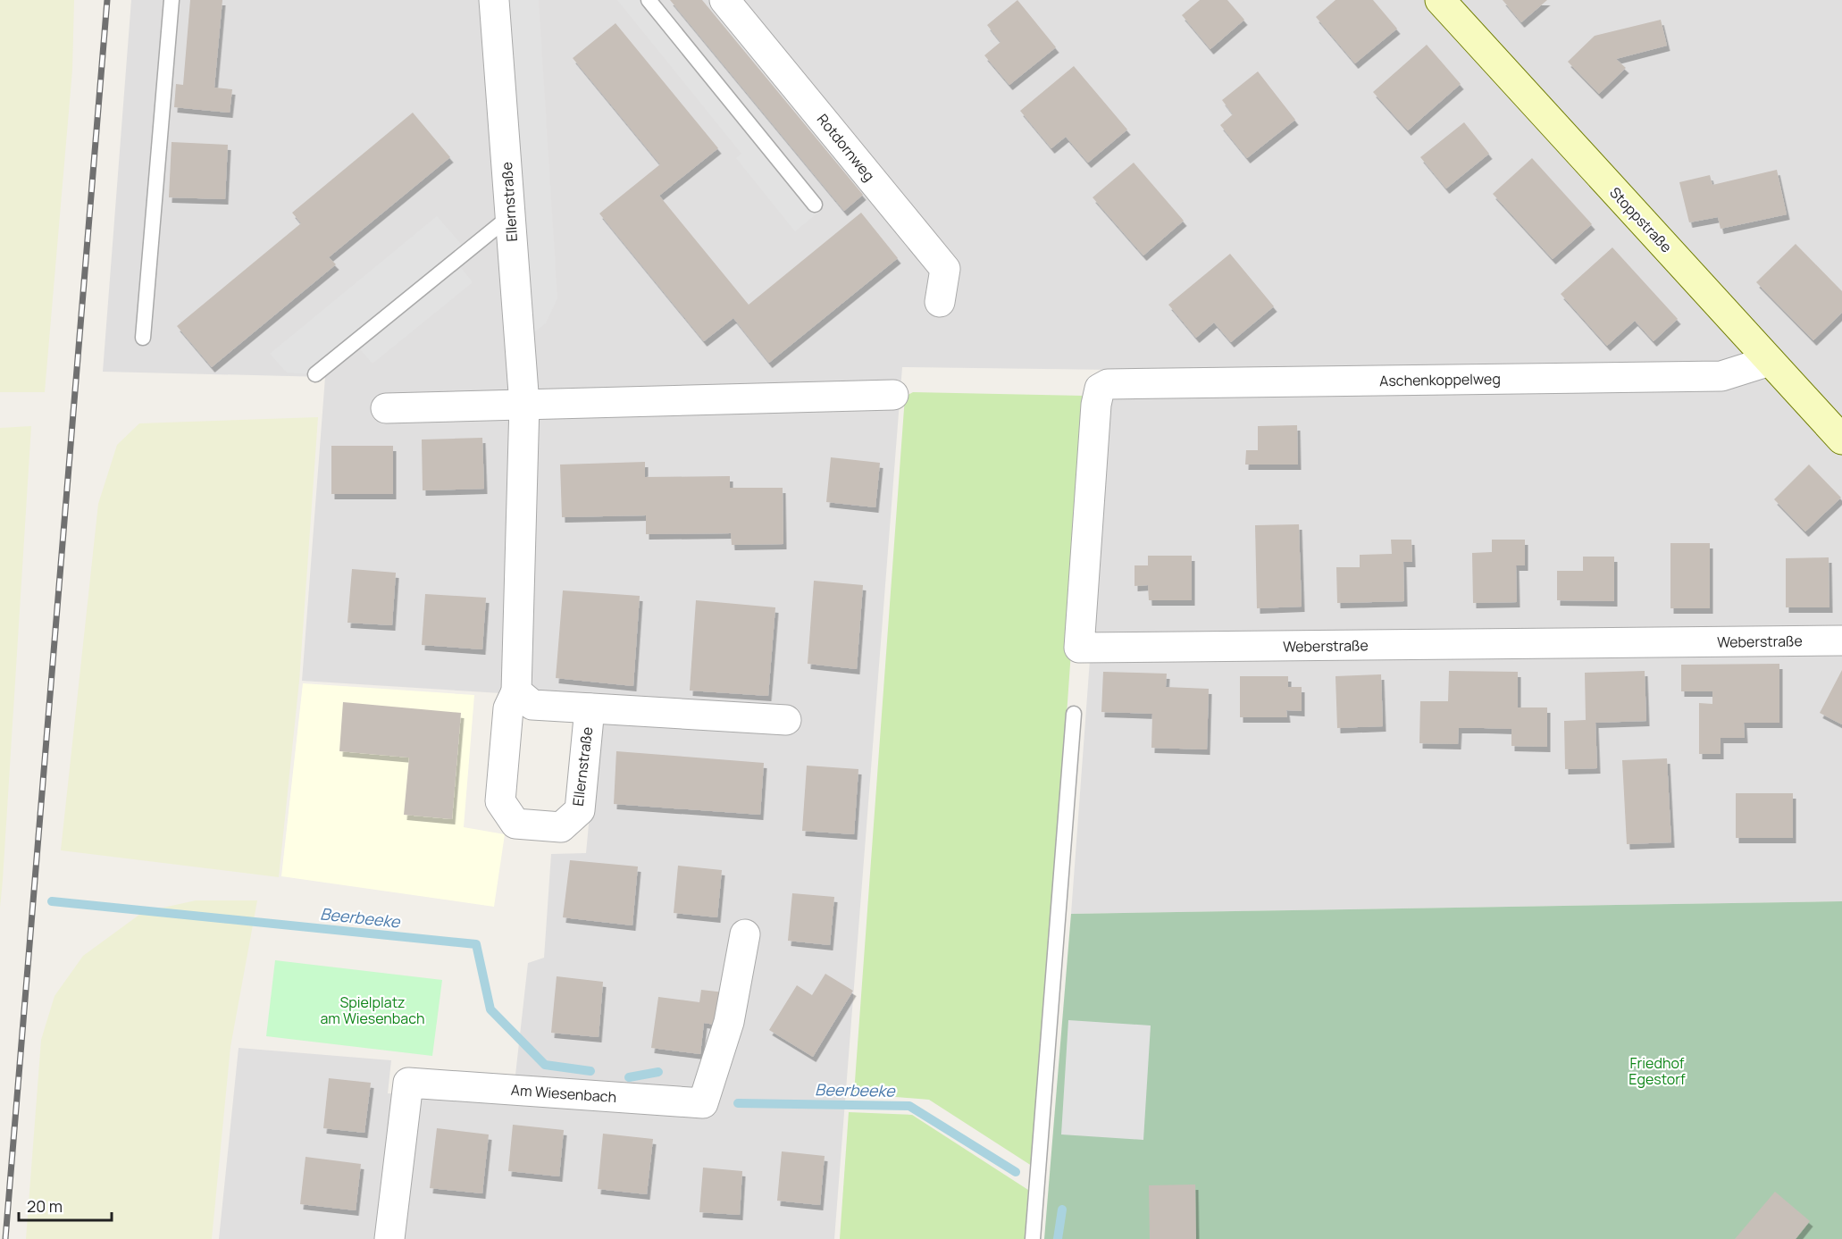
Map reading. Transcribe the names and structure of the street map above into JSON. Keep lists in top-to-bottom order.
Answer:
{
  "streets": {
    "main road": ["Stoppstraße"],
    "street": [
      "Rotdornweg",
      "Ellernstraße",
      "Aschenkoppelweg",
      "Weberstraße",
      "Am Wiesenbach"
    ]
  },
  "crossings": [
    ["Stoppstraße", "Aschenkoppelweg"],
    ["Aschenkoppelweg", "Weberstraße"]
  ],
  "water": ["Beerbeeke"],
  "parks": ["Spielplatz am Wiesenbach", "Friedhof Egestorf"],
  "scale_bar": "20 m"
}
